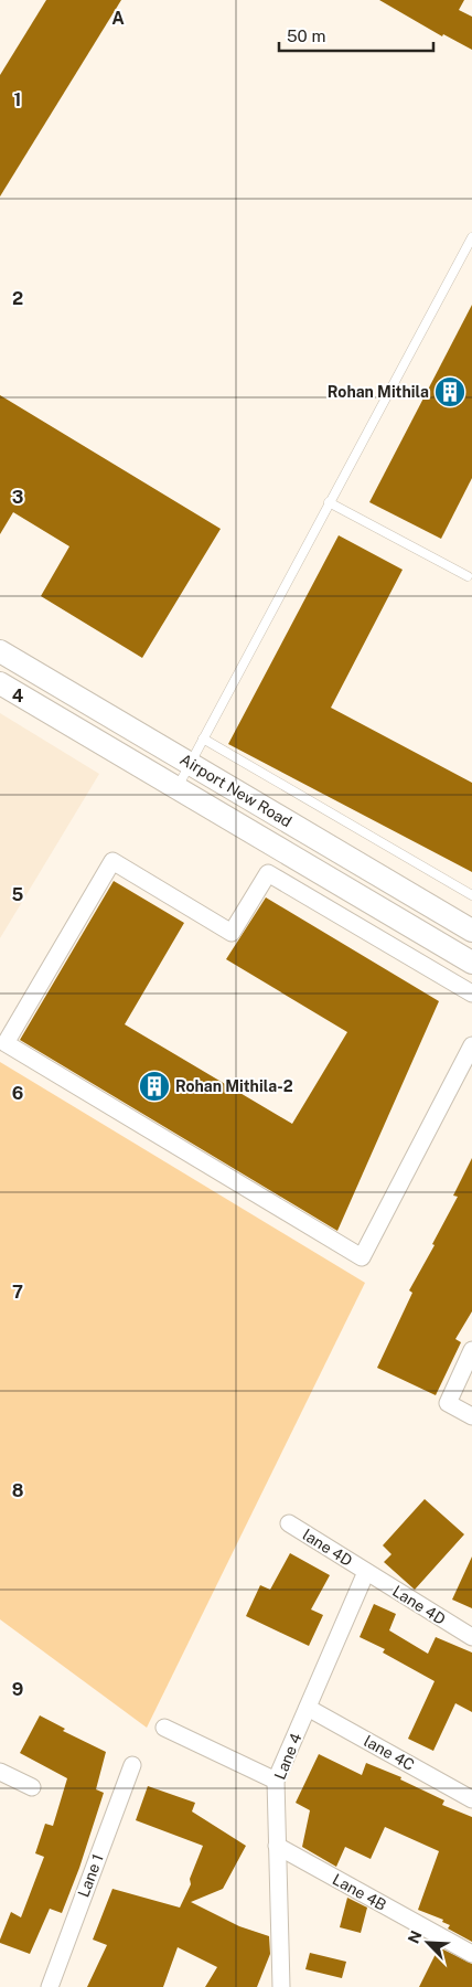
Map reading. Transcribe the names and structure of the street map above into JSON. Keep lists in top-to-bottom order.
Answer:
{
  "streets": {
    "main road": ["Airport New Road"],
    "street": [
      "lane 4D",
      "Lane 4D",
      "lane 4C",
      "Lane 4",
      "Lane 1",
      "Lane 4B"
    ]
  },
  "crossings": [
    ["lane 4D", "Lane 4D"],
    ["lane 4D", "Lane 4"],
    ["Lane 4D", "Lane 4"],
    ["lane 4C", "Lane 4"],
    ["Lane 4", "Lane 4B"]
  ],
  "places": {
    "building": ["Rohan Mithila", "Rohan Mithila-2"]
  },
  "scale_bar": "50 m",
  "north": "top left",
  "grid": {
    "columns": ["A"],
    "rows": [
      "1",
      "2",
      "3",
      "4",
      "5",
      "6",
      "7",
      "8",
      "9"
    ]
  }
}
